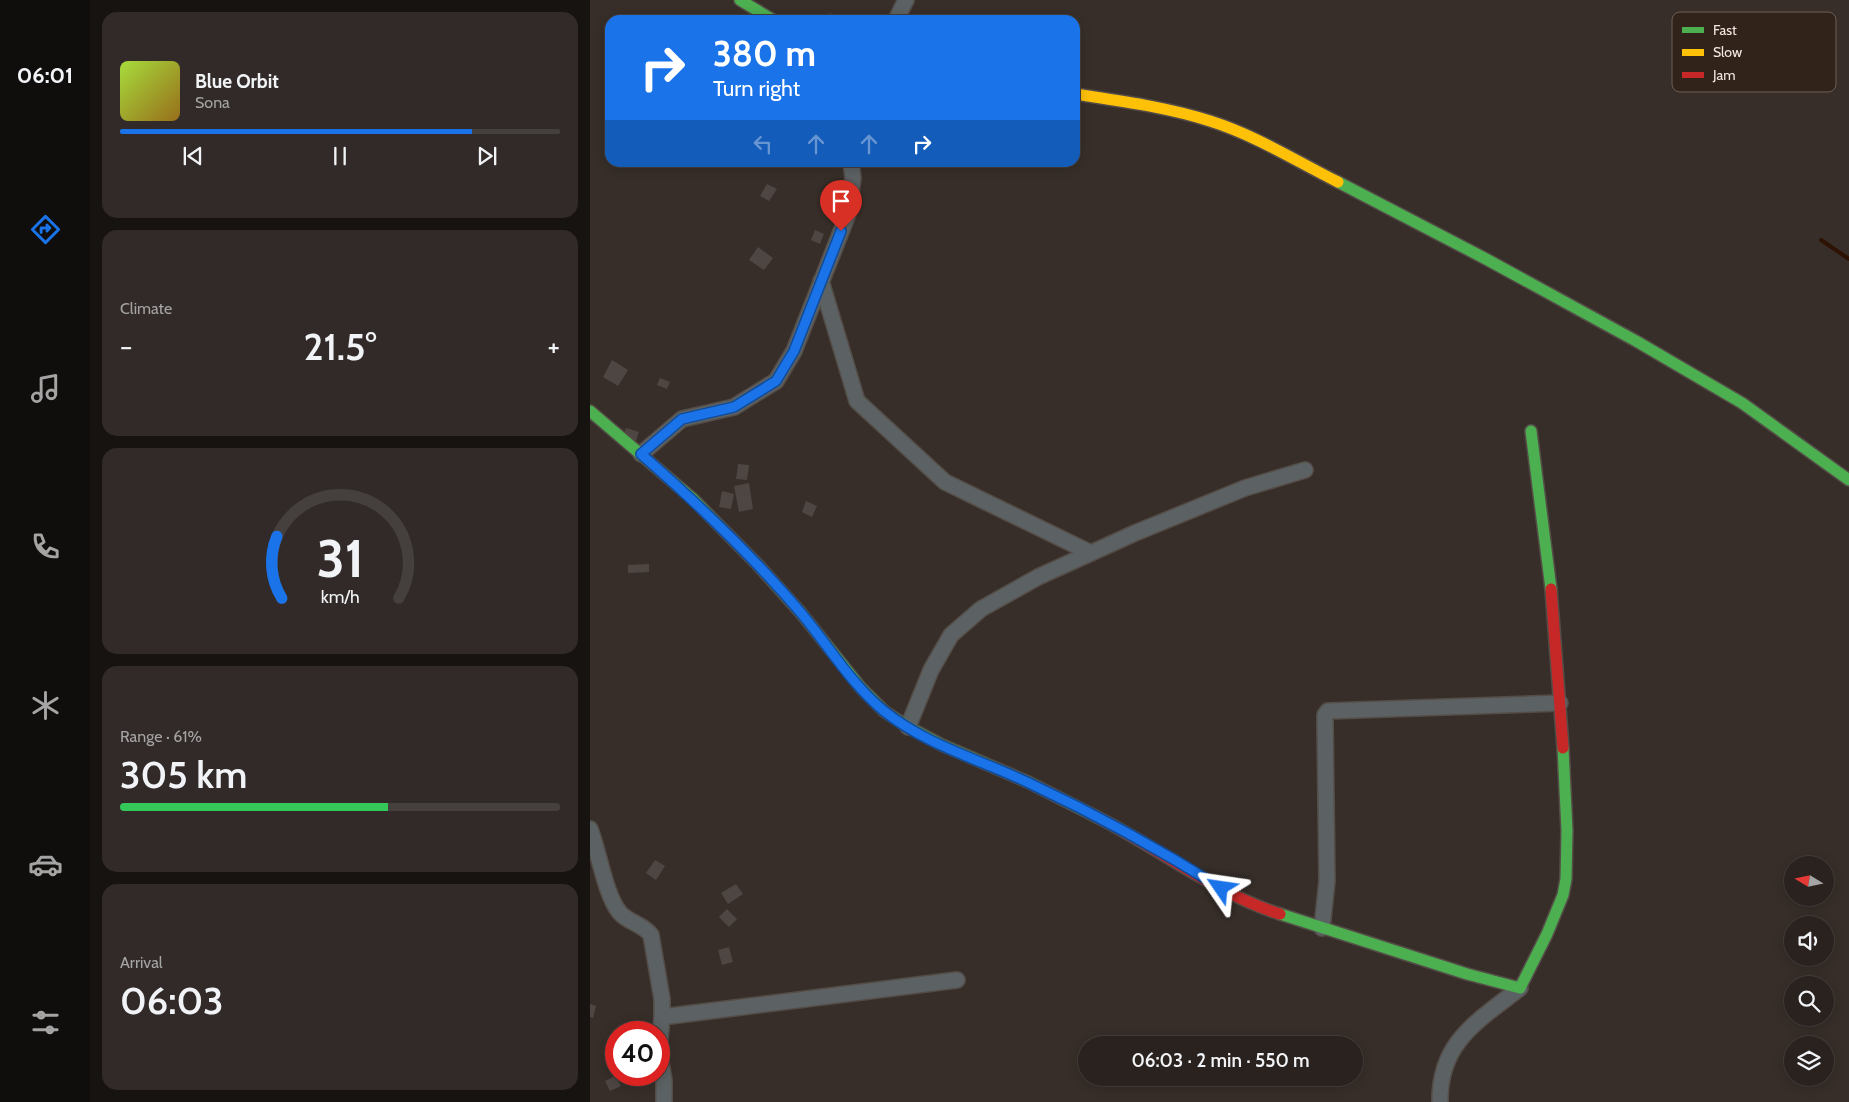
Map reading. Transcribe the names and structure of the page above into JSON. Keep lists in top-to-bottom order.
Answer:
{
  "legend": ["Fast", "Slow", "Jam"],
  "north": "left",
  "page": {
    "tabs": "06:01",
    "turn": ["380 m", "Turn right"],
    "song": ["Blue Orbit", "Sona"],
    "tile": [
      "Climate",
      ["Range · 61%", "305 km"],
      ["Arrival", "06:03"]
    ],
    "heat": ["−", "21.5°", "+"],
    "limit": "40",
    "trip": "06:03 · 2 min · 550 m",
    "gauge": ["31", "km/h"]
  }
}
